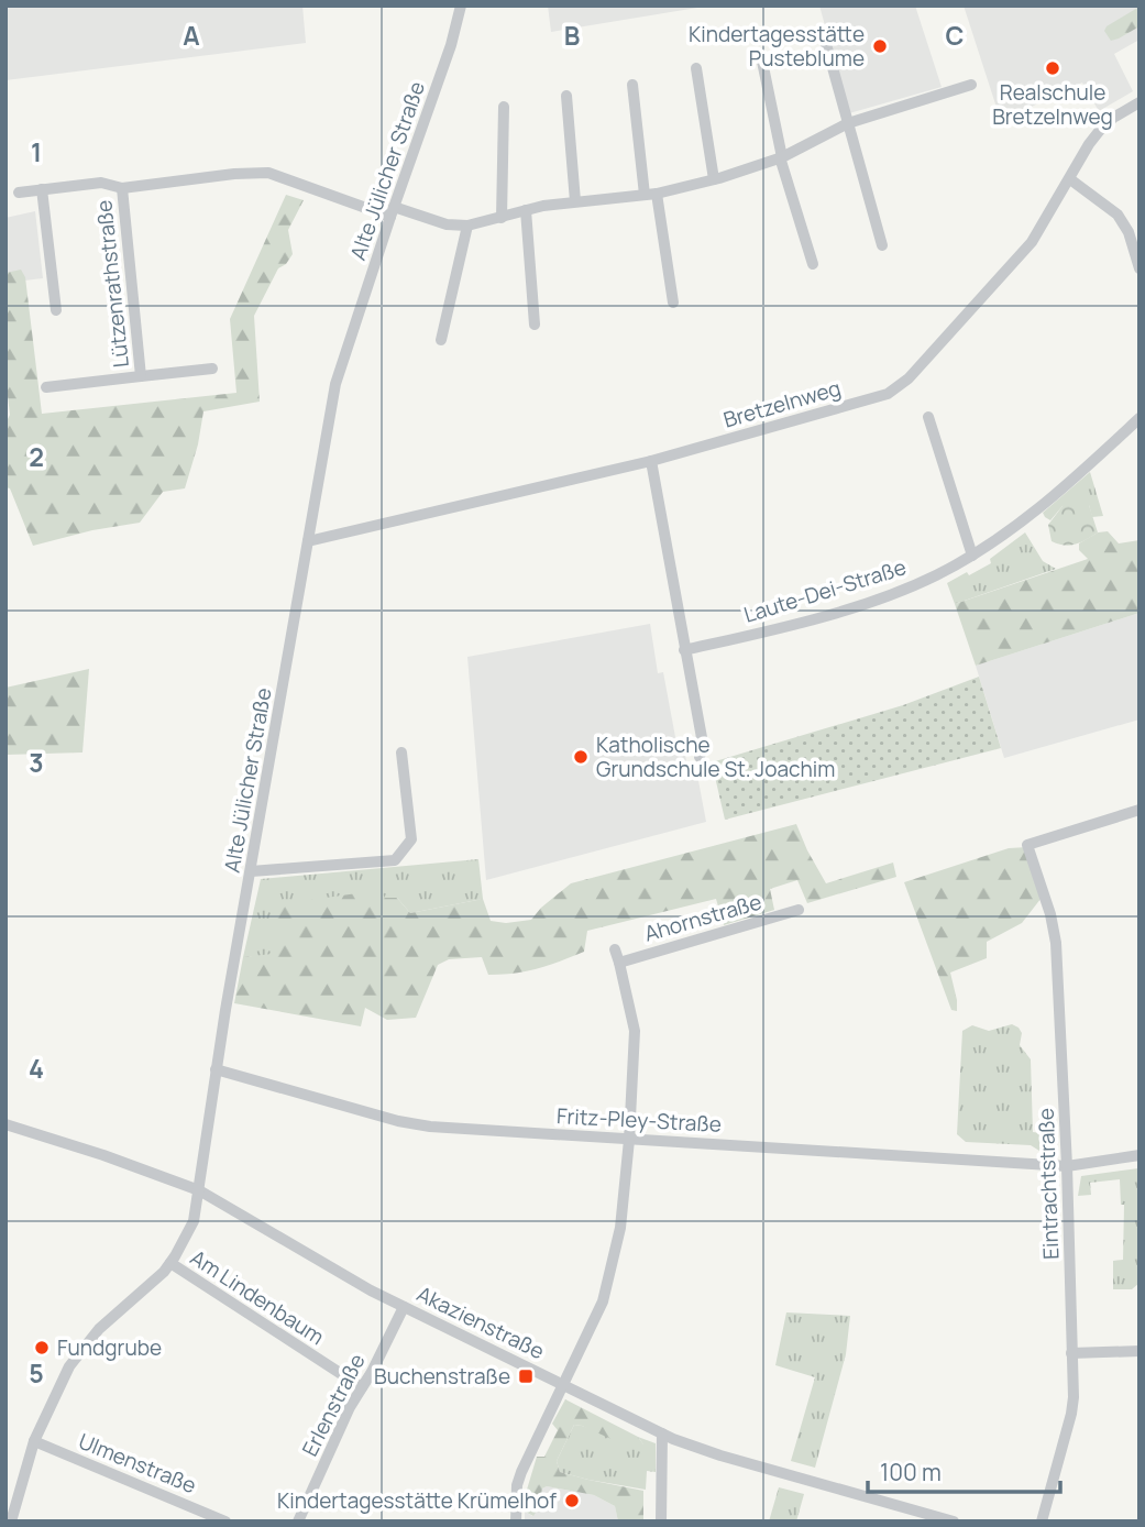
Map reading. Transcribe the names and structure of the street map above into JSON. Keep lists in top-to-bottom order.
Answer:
{
  "streets": {
    "street": [
      "Alte Jülicher Straße",
      "Lützenrathstraße",
      "Bretzelnweg",
      "Laute-Dei-Straße",
      "Ahornstraße",
      "Fritz-Pley-Straße",
      "Eintrachtstraße",
      "Am Lindenbaum",
      "Akazienstraße",
      "Erlenstraße",
      "Ulmenstraße"
    ]
  },
  "crossings": [
    ["Alte Jülicher Straße", "Lützenrathstraße"],
    ["Alte Jülicher Straße", "Bretzelnweg"],
    ["Alte Jülicher Straße", "Fritz-Pley-Straße"],
    ["Alte Jülicher Straße", "Am Lindenbaum"],
    ["Alte Jülicher Straße", "Akazienstraße"],
    ["Alte Jülicher Straße", "Ulmenstraße"],
    ["Fritz-Pley-Straße", "Eintrachtstraße"],
    ["Am Lindenbaum", "Erlenstraße"],
    ["Akazienstraße", "Erlenstraße"]
  ],
  "places": {
    "other": [
      "Kindertagesstätte Pusteblume",
      "Realschule Bretzelnweg",
      "Katholische Grundschule St. Joachim",
      "Fundgrube",
      "Kindertagesstätte Krümelhof"
    ],
    "transit": ["Buchenstraße"]
  },
  "scale_bar": "100 m",
  "grid": {
    "columns": ["A", "B", "C"],
    "rows": [
      "1",
      "2",
      "3",
      "4",
      "5"
    ]
  }
}
